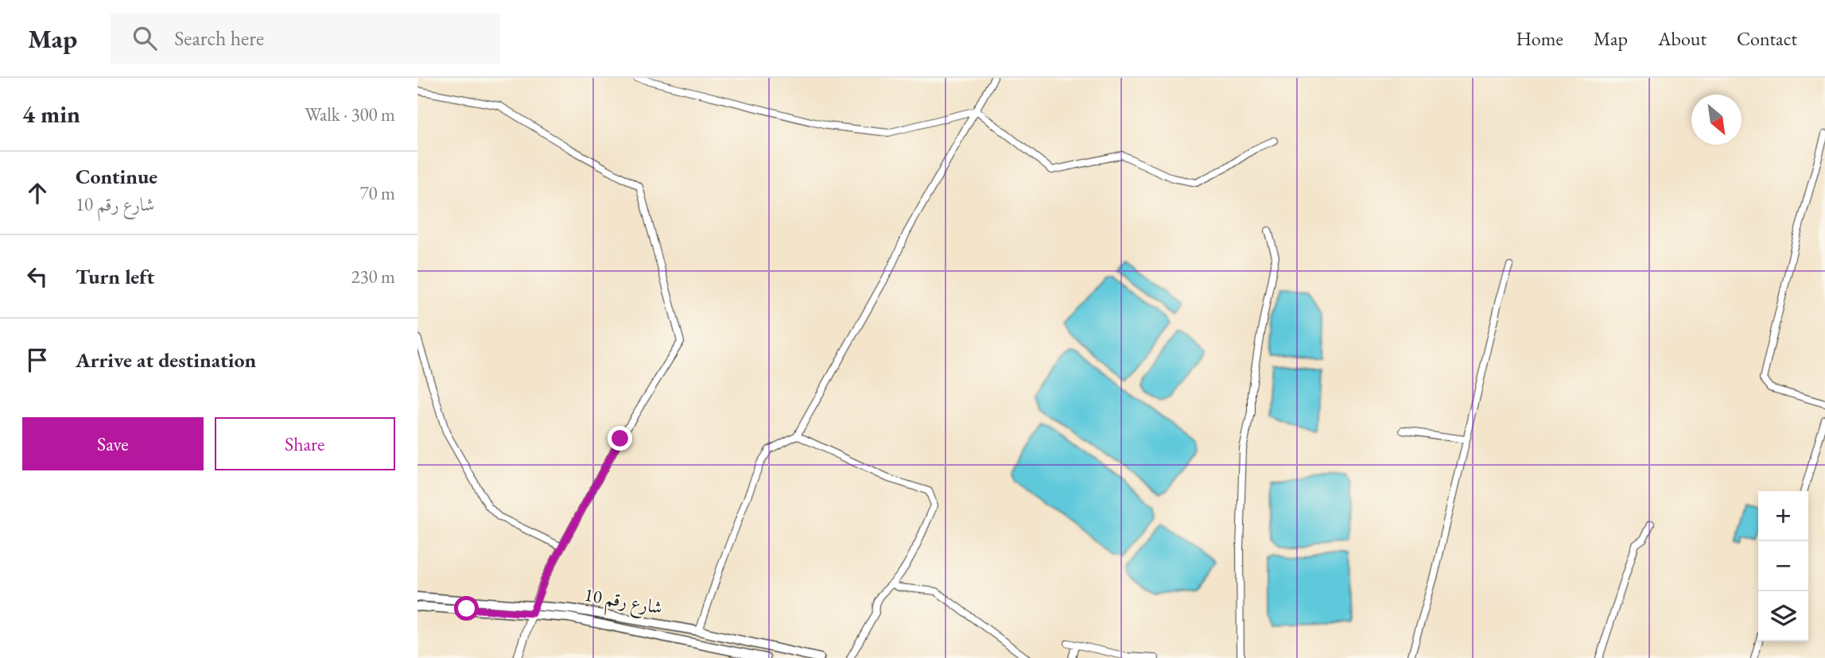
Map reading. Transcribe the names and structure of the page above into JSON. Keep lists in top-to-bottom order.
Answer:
{
  "streets": {
    "main road": ["شارع رقم 10"]
  },
  "north": "bottom right",
  "page": {
    "header": "Map",
    "search": "Search here",
    "nav": [
      "Home",
      "Map",
      "About",
      "Contact"
    ],
    "heading": ["4 min", "Walk · 300 m"],
    "list": [
      ["Continue", "شارع رقم 10", "70 m"],
      ["Turn left", "230 m"],
      "Arrive at destination"
    ],
    "buttons": ["Save", "Share"],
    "map_buttons": ["+", "−"]
  }
}
